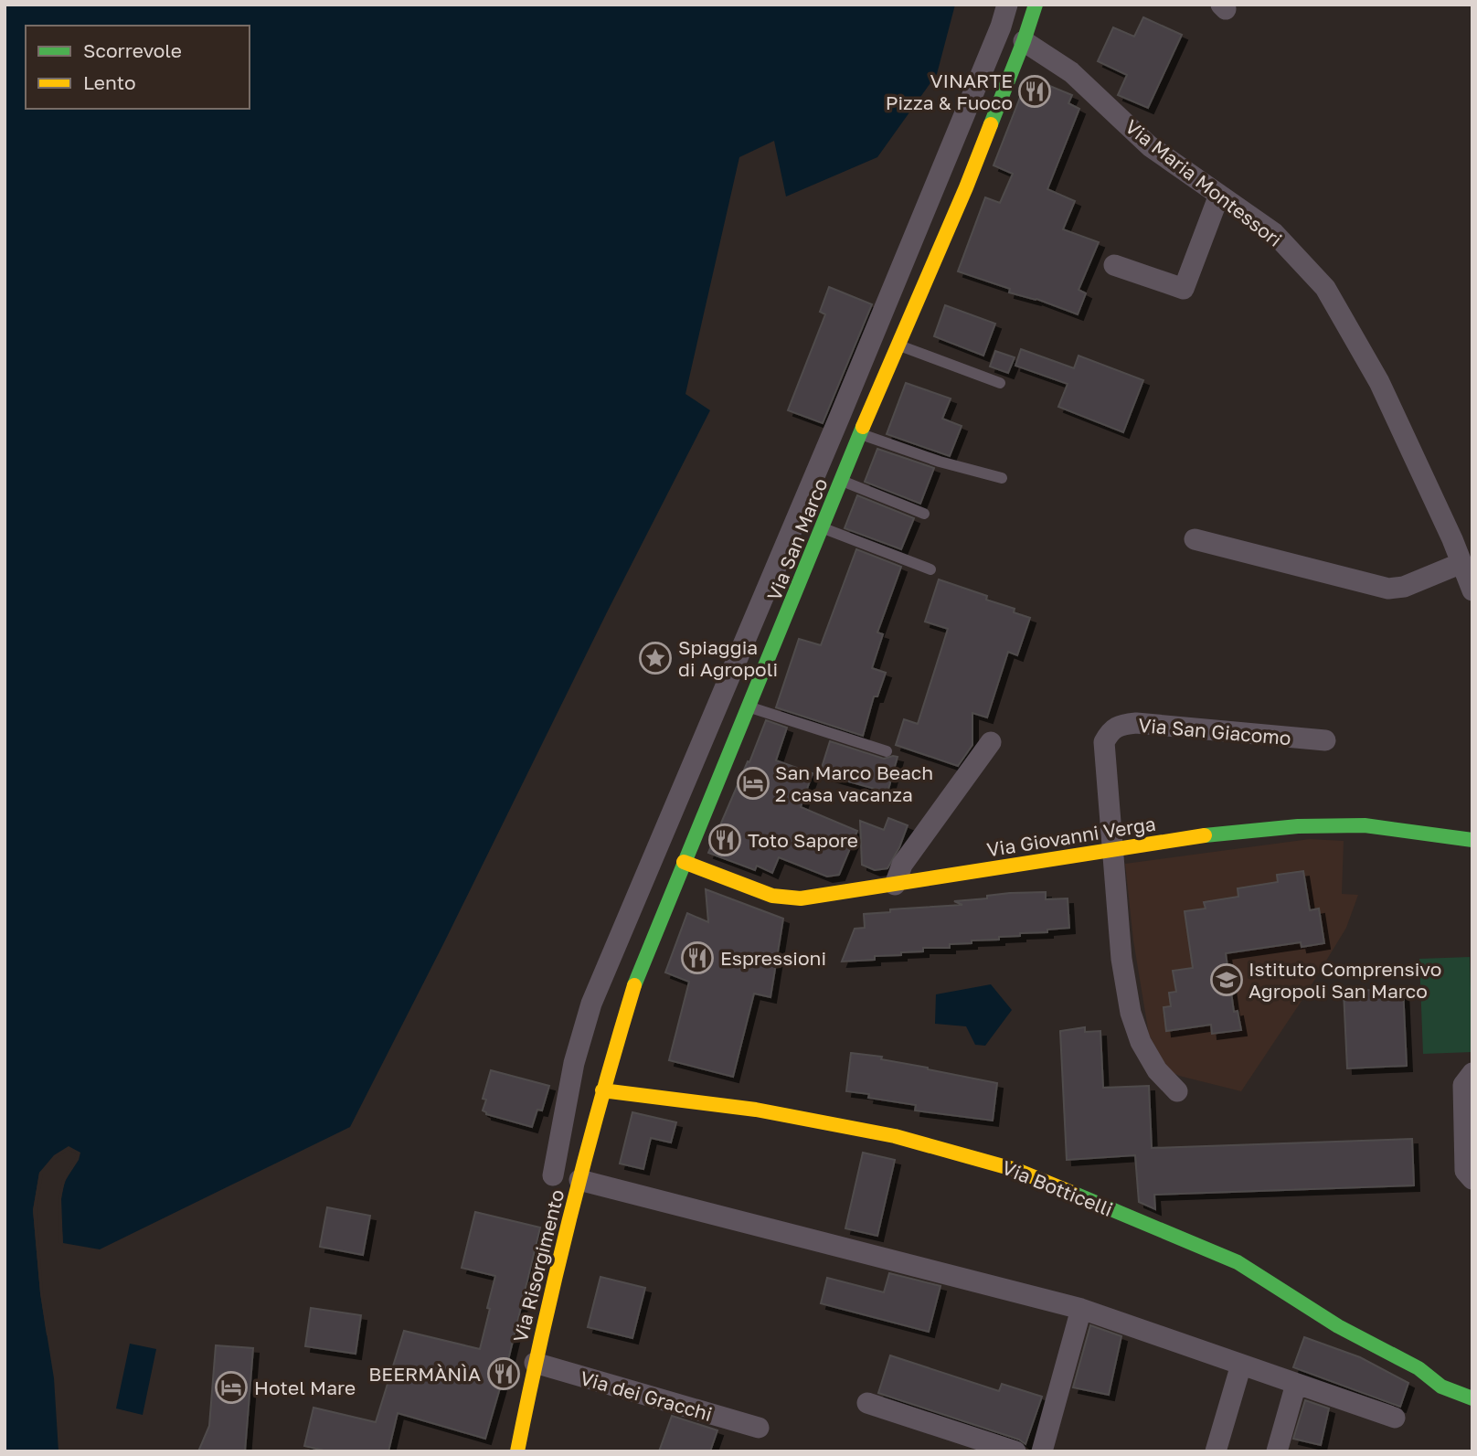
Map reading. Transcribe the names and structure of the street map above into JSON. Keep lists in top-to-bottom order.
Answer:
{
  "streets": {
    "street": [
      "Via Maria Montessori",
      "Via San Marco",
      "Via San Giacomo",
      "Via Giovanni Verga",
      "Via Botticelli",
      "Via Risorgimento",
      "Via dei Gracchi"
    ]
  },
  "crossings": [
    ["Via Maria Montessori", "Via San Marco"],
    ["Via San Marco", "Via Giovanni Verga"],
    ["Via San Marco", "Via Botticelli"],
    ["Via San Marco", "Via Risorgimento"],
    ["Via San Giacomo", "Via Giovanni Verga"],
    ["Via Botticelli", "Via Risorgimento"],
    ["Via Risorgimento", "Via dei Gracchi"]
  ],
  "places": {
    "restaurant": [
      "VINARTE Pizza & Fuoco",
      "Toto Sapore",
      "Espressioni",
      "BEERMÀNÌA"
    ],
    "place": ["Spiaggia di Agropoli"],
    "hotel": ["San Marco Beach 2 casa vacanza", "Hotel Mare"],
    "school or university": ["Istituto Comprensivo Agropoli San Marco"]
  },
  "legend": ["Scorrevole", "Lento"]
}
